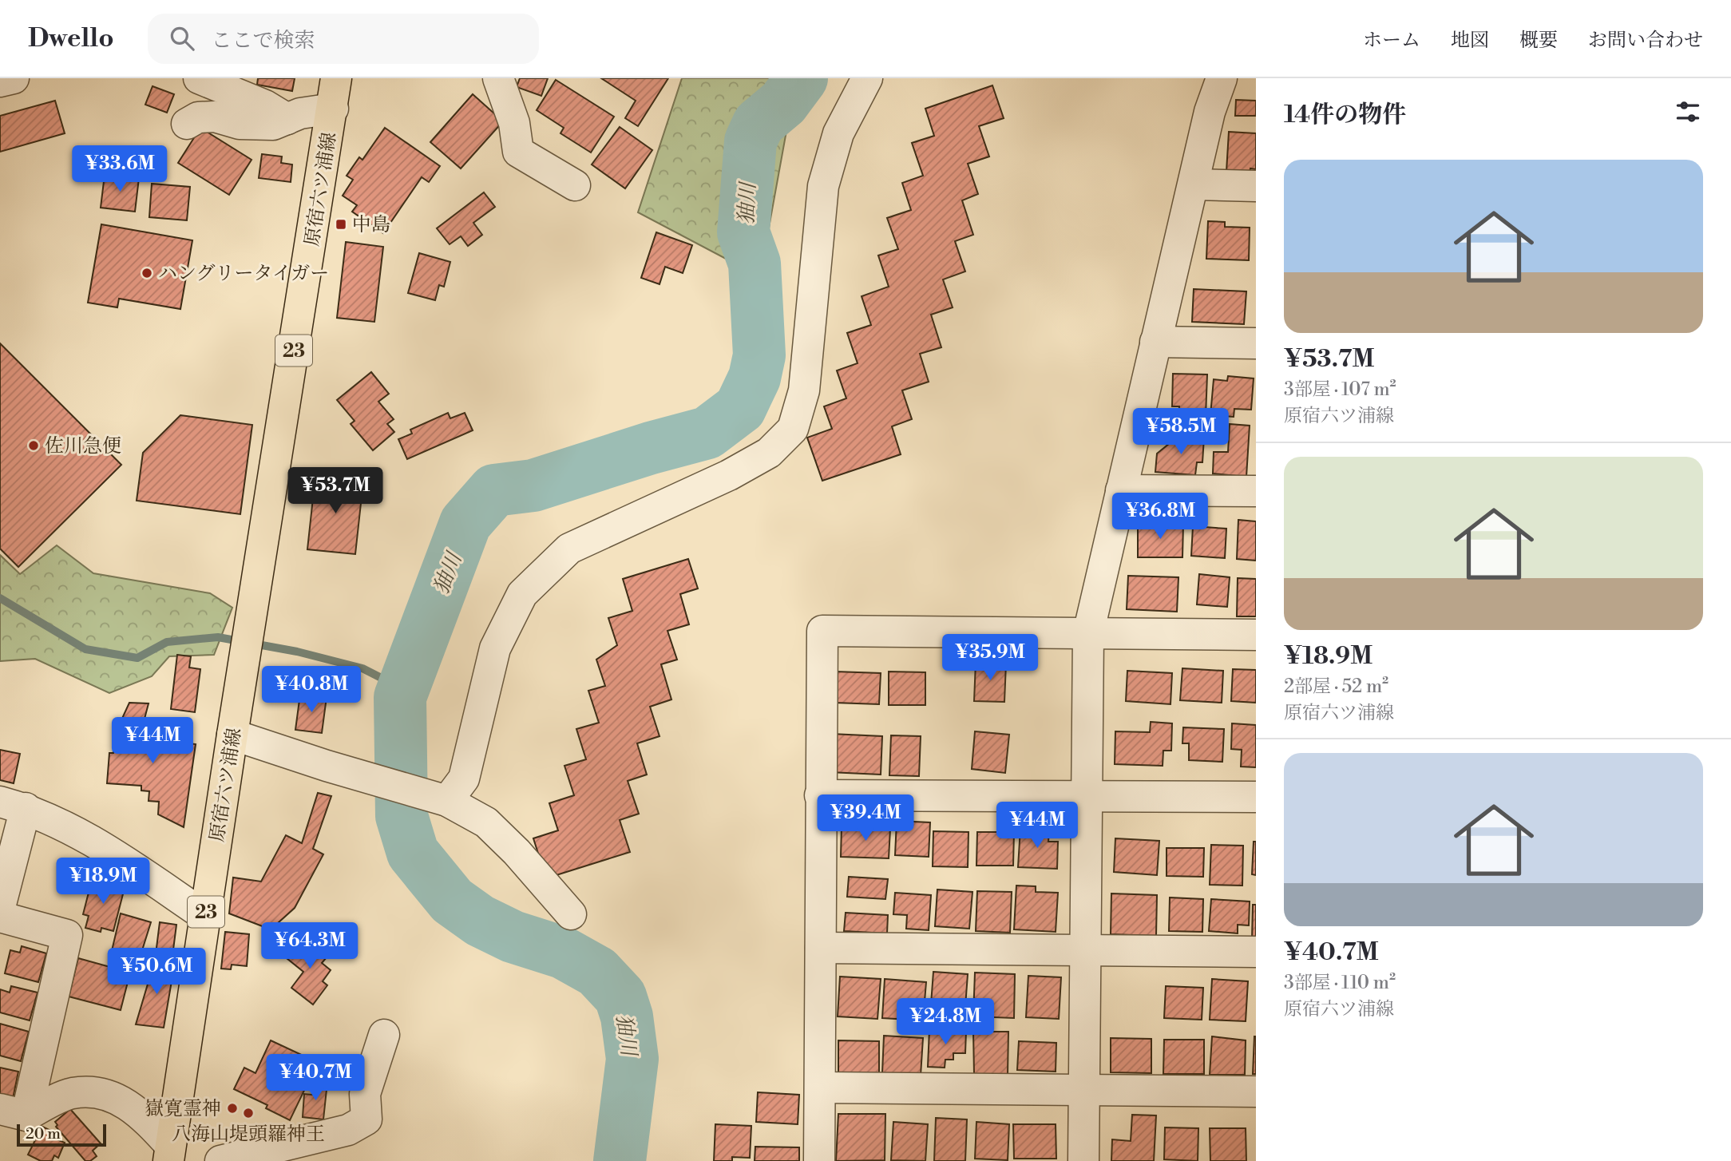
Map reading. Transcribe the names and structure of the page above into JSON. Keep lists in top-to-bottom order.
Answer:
{
  "streets": {
    "main road": ["原宿六ツ浦線", "23"]
  },
  "water": ["㹨川"],
  "places": {
    "transit": ["中島"],
    "other": [
      "ハングリータイガー",
      "佐川急便",
      "嶽寛霊神",
      "八海山堤頭羅神王"
    ]
  },
  "scale_bar": "20 m",
  "page": {
    "header": "Dwello",
    "search": "ここで検索",
    "nav": [
      "ホーム",
      "地図",
      "概要",
      "お問い合わせ"
    ],
    "heading": "14件の物件",
    "price": [
      "¥33.6M",
      "¥58.5M",
      "¥53.7M",
      "¥36.8M",
      "¥35.9M",
      "¥40.8M",
      "¥44M",
      "¥39.4M",
      "¥44M",
      "¥18.9M",
      "¥64.3M",
      "¥50.6M",
      "¥24.8M",
      "¥40.7M"
    ],
    "list": [
      {
        "name": "¥53.7M",
        "note": "3部屋 · 107 m² · 原宿六ツ浦線"
      },
      {
        "name": "¥18.9M",
        "note": "2部屋 · 52 m² · 原宿六ツ浦線"
      },
      {
        "name": "¥40.7M",
        "note": "3部屋 · 110 m² · 原宿六ツ浦線"
      }
    ],
    "scale": "20 m"
  }
}
